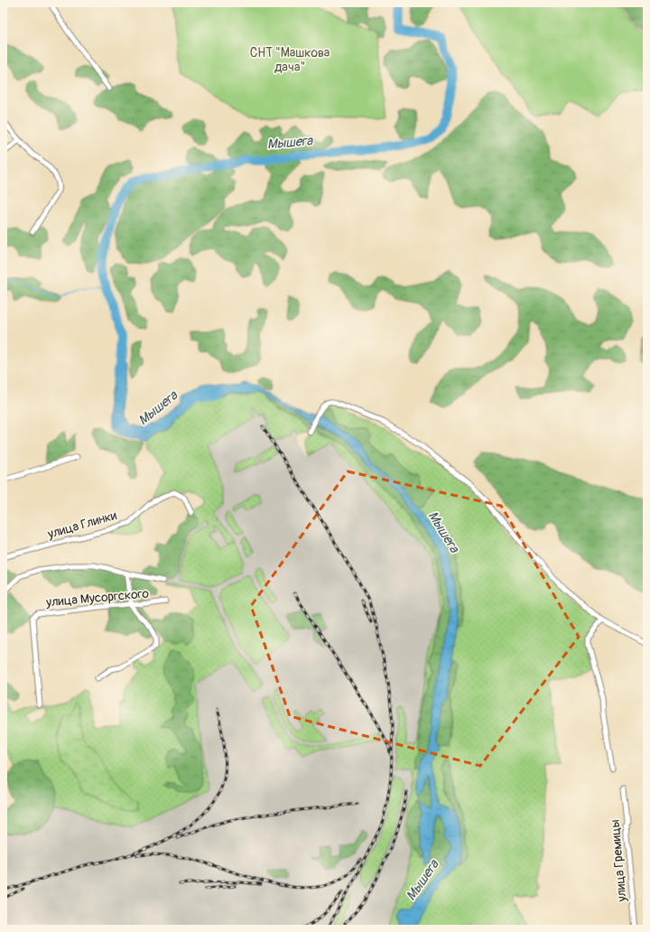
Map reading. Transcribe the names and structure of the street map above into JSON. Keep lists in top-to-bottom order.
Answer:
{
  "streets": {
    "street": ["улица Глинки", "улица Мусоргского", "улица Гремицы"]
  },
  "water": ["Мышега"],
  "parks": ["СНТ \"Машкова дача\""]
}
